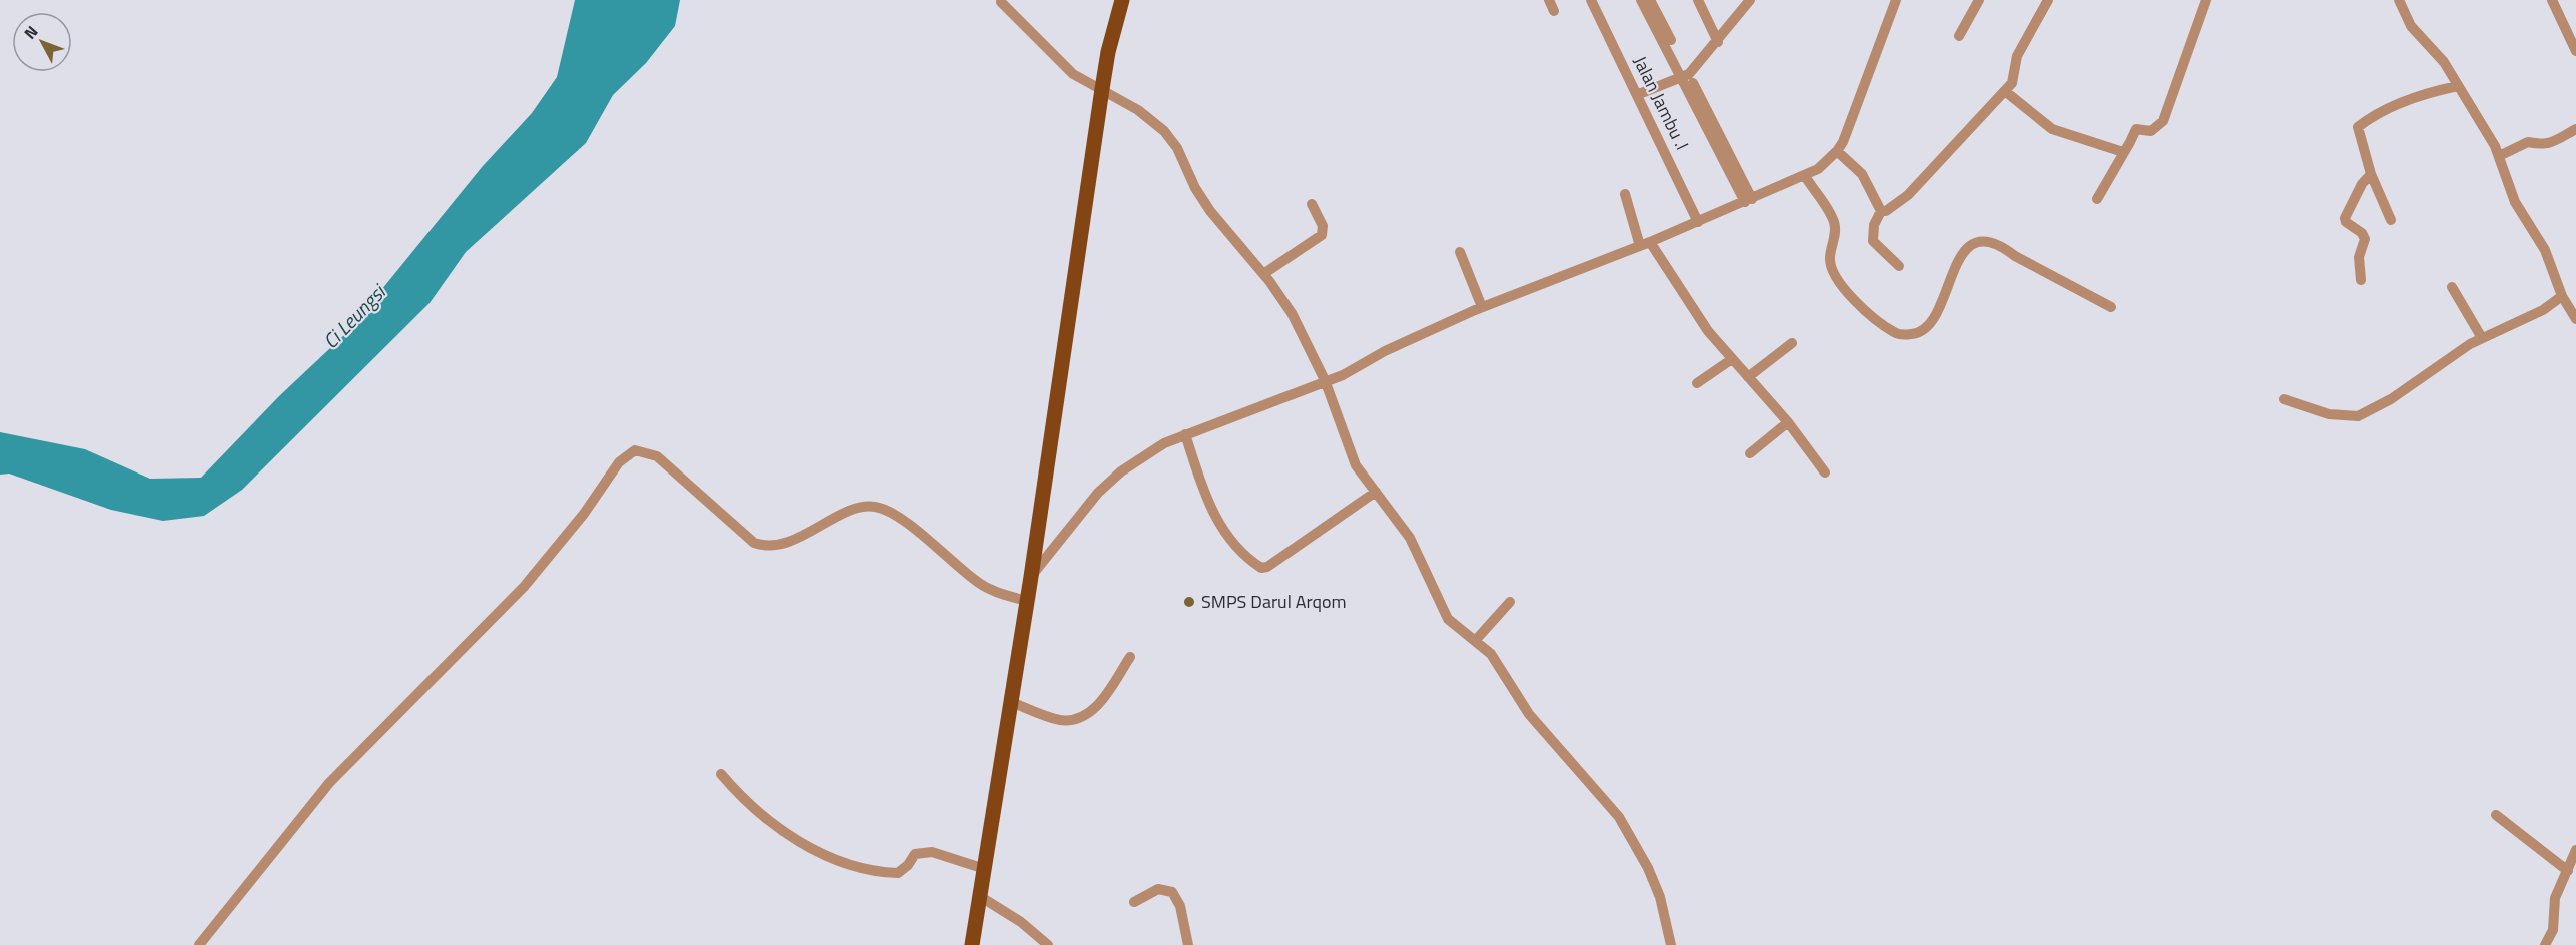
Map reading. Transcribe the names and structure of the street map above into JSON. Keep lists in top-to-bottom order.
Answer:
{
  "streets": {
    "street": ["Jalan Jambu .I"]
  },
  "water": ["Ci Leungsi"],
  "places": ["SMPS Darul Arqom"],
  "north": "top left"
}
